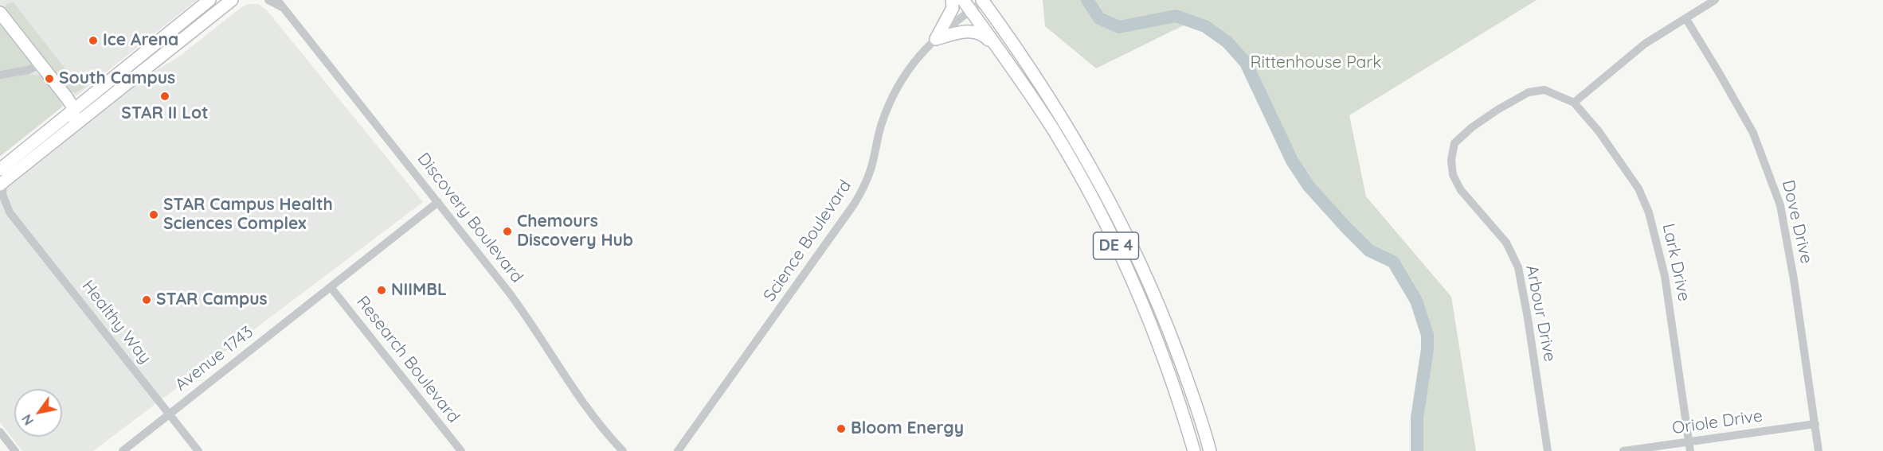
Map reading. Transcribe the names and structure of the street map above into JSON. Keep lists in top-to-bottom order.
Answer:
{
  "streets": {
    "main road": ["DE 4"],
    "street": [
      "Discovery Boulevard",
      "Dove Drive",
      "Science Boulevard",
      "Lark Drive",
      "Arbour Drive",
      "Healthy Way",
      "Avenue 1743",
      "Research Boulevard",
      "Oriole Drive"
    ]
  },
  "crossings": [
    ["Discovery Boulevard", "Avenue 1743"],
    ["Dove Drive", "Oriole Drive"],
    ["Science Boulevard", "DE 4"],
    ["Lark Drive", "Arbour Drive"],
    ["Lark Drive", "Oriole Drive"],
    ["Healthy Way", "Avenue 1743"],
    ["Avenue 1743", "Research Boulevard"]
  ],
  "parks": ["Rittenhouse Park"],
  "places": [
    "Ice Arena",
    "South Campus",
    "STAR II Lot",
    "STAR Campus Health Sciences Complex",
    "Chemours Discovery Hub",
    "NIIMBL",
    "STAR Campus",
    "Bloom Energy"
  ],
  "north": "bottom left"
}
